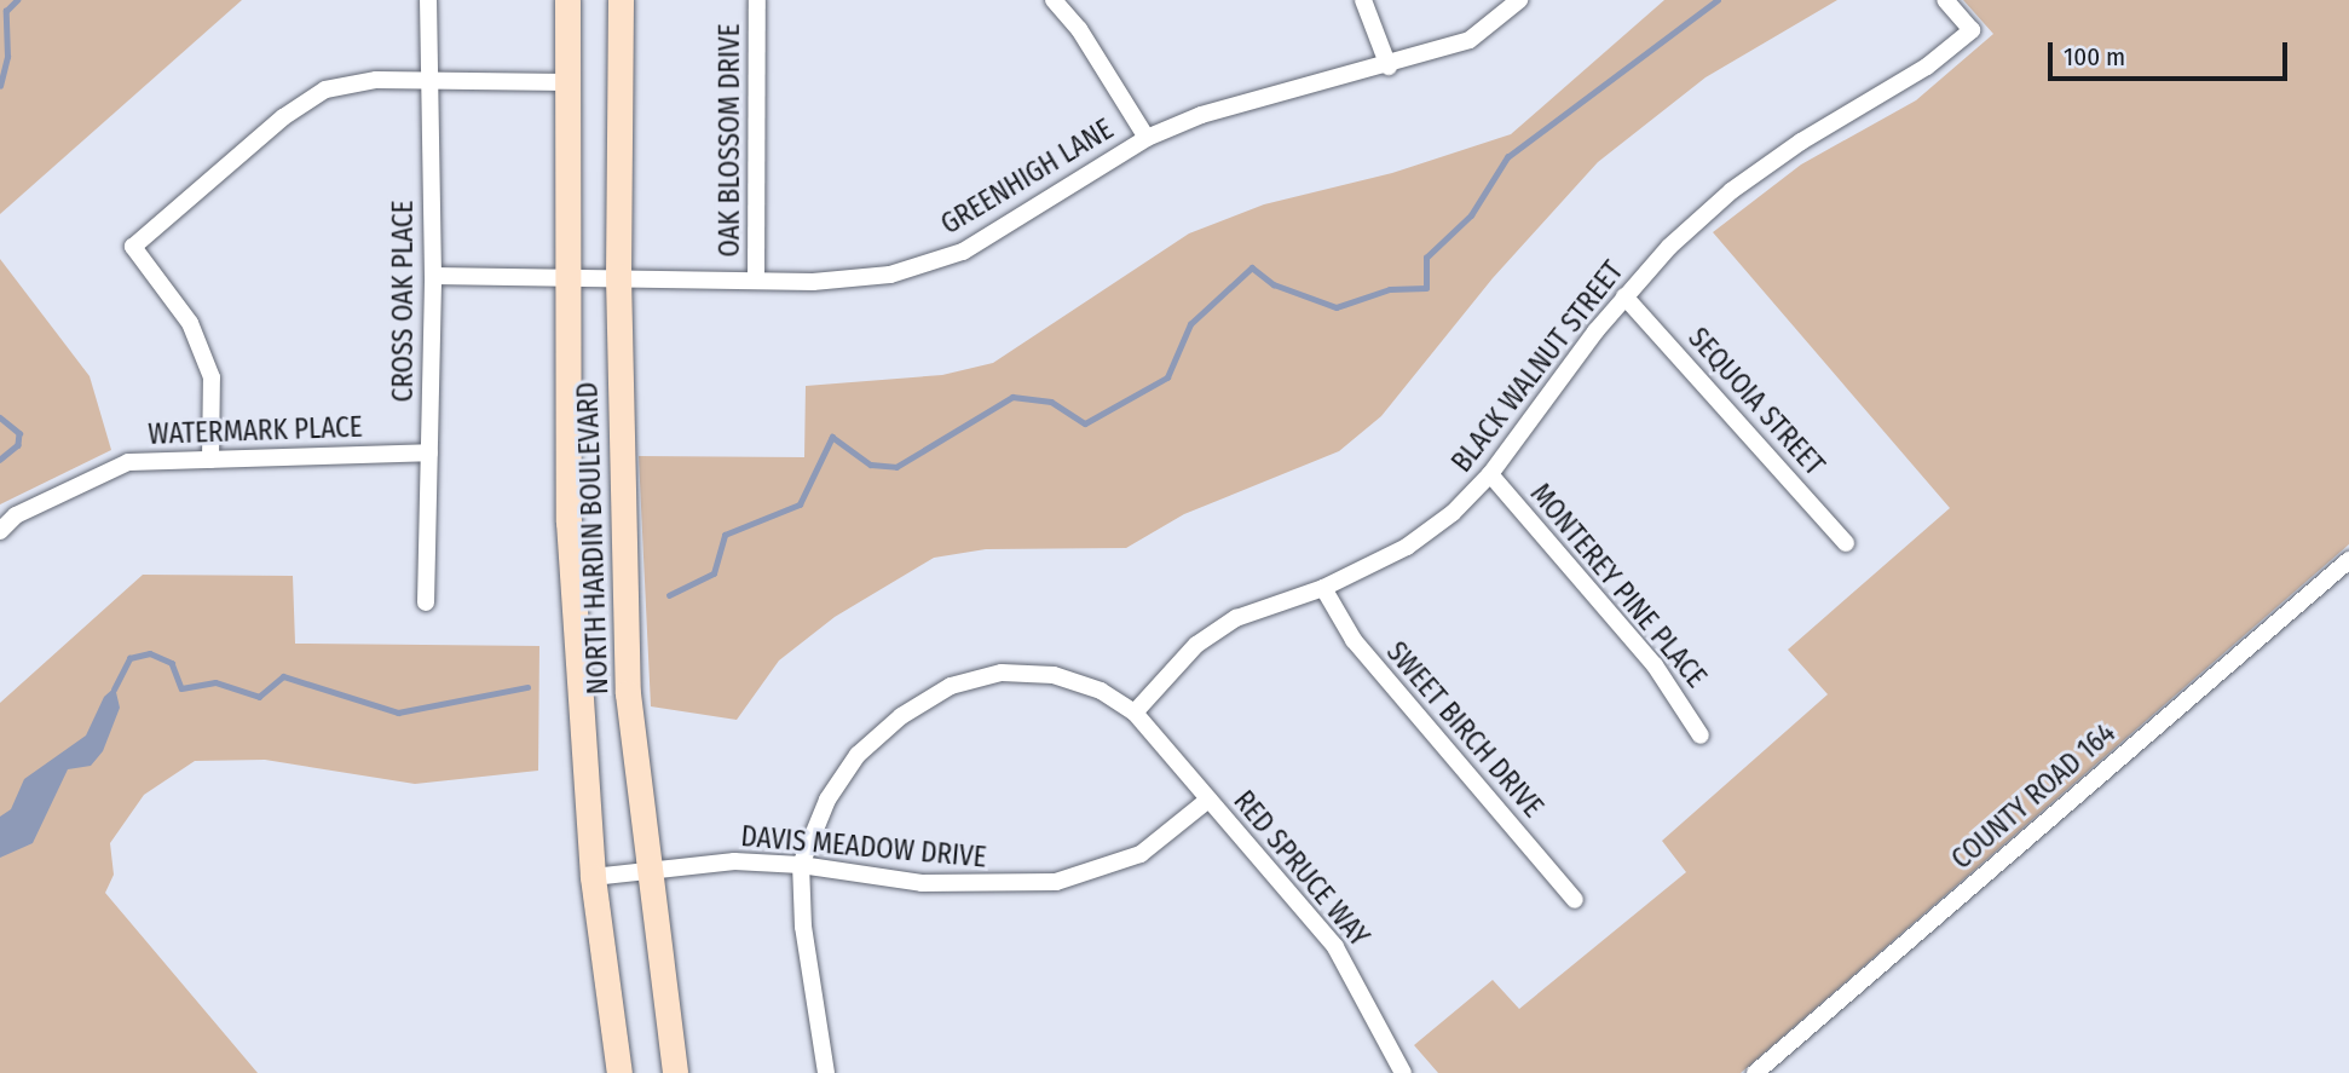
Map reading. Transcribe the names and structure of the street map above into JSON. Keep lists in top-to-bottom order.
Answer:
{
  "streets": {
    "street": [
      "OAK BLOSSOM DRIVE",
      "GREENHIGH LANE",
      "CROSS OAK PLACE",
      "BLACK WALNUT STREET",
      "SEQUOIA STREET",
      "WATERMARK PLACE",
      "NORTH HARDIN BOULEVARD",
      "MONTEREY PINE PLACE",
      "SWEET BIRCH DRIVE",
      "COUNTY ROAD 164",
      "DAVIS MEADOW DRIVE",
      "RED SPRUCE WAY"
    ]
  },
  "crossings": [
    ["OAK BLOSSOM DRIVE", "GREENHIGH LANE"],
    ["GREENHIGH LANE", "CROSS OAK PLACE"],
    ["GREENHIGH LANE", "NORTH HARDIN BOULEVARD"],
    ["CROSS OAK PLACE", "WATERMARK PLACE"],
    ["BLACK WALNUT STREET", "SEQUOIA STREET"],
    ["BLACK WALNUT STREET", "MONTEREY PINE PLACE"],
    ["BLACK WALNUT STREET", "SWEET BIRCH DRIVE"],
    ["BLACK WALNUT STREET", "RED SPRUCE WAY"],
    ["NORTH HARDIN BOULEVARD", "DAVIS MEADOW DRIVE"],
    ["DAVIS MEADOW DRIVE", "RED SPRUCE WAY"]
  ],
  "scale_bar": "100 m"
}
